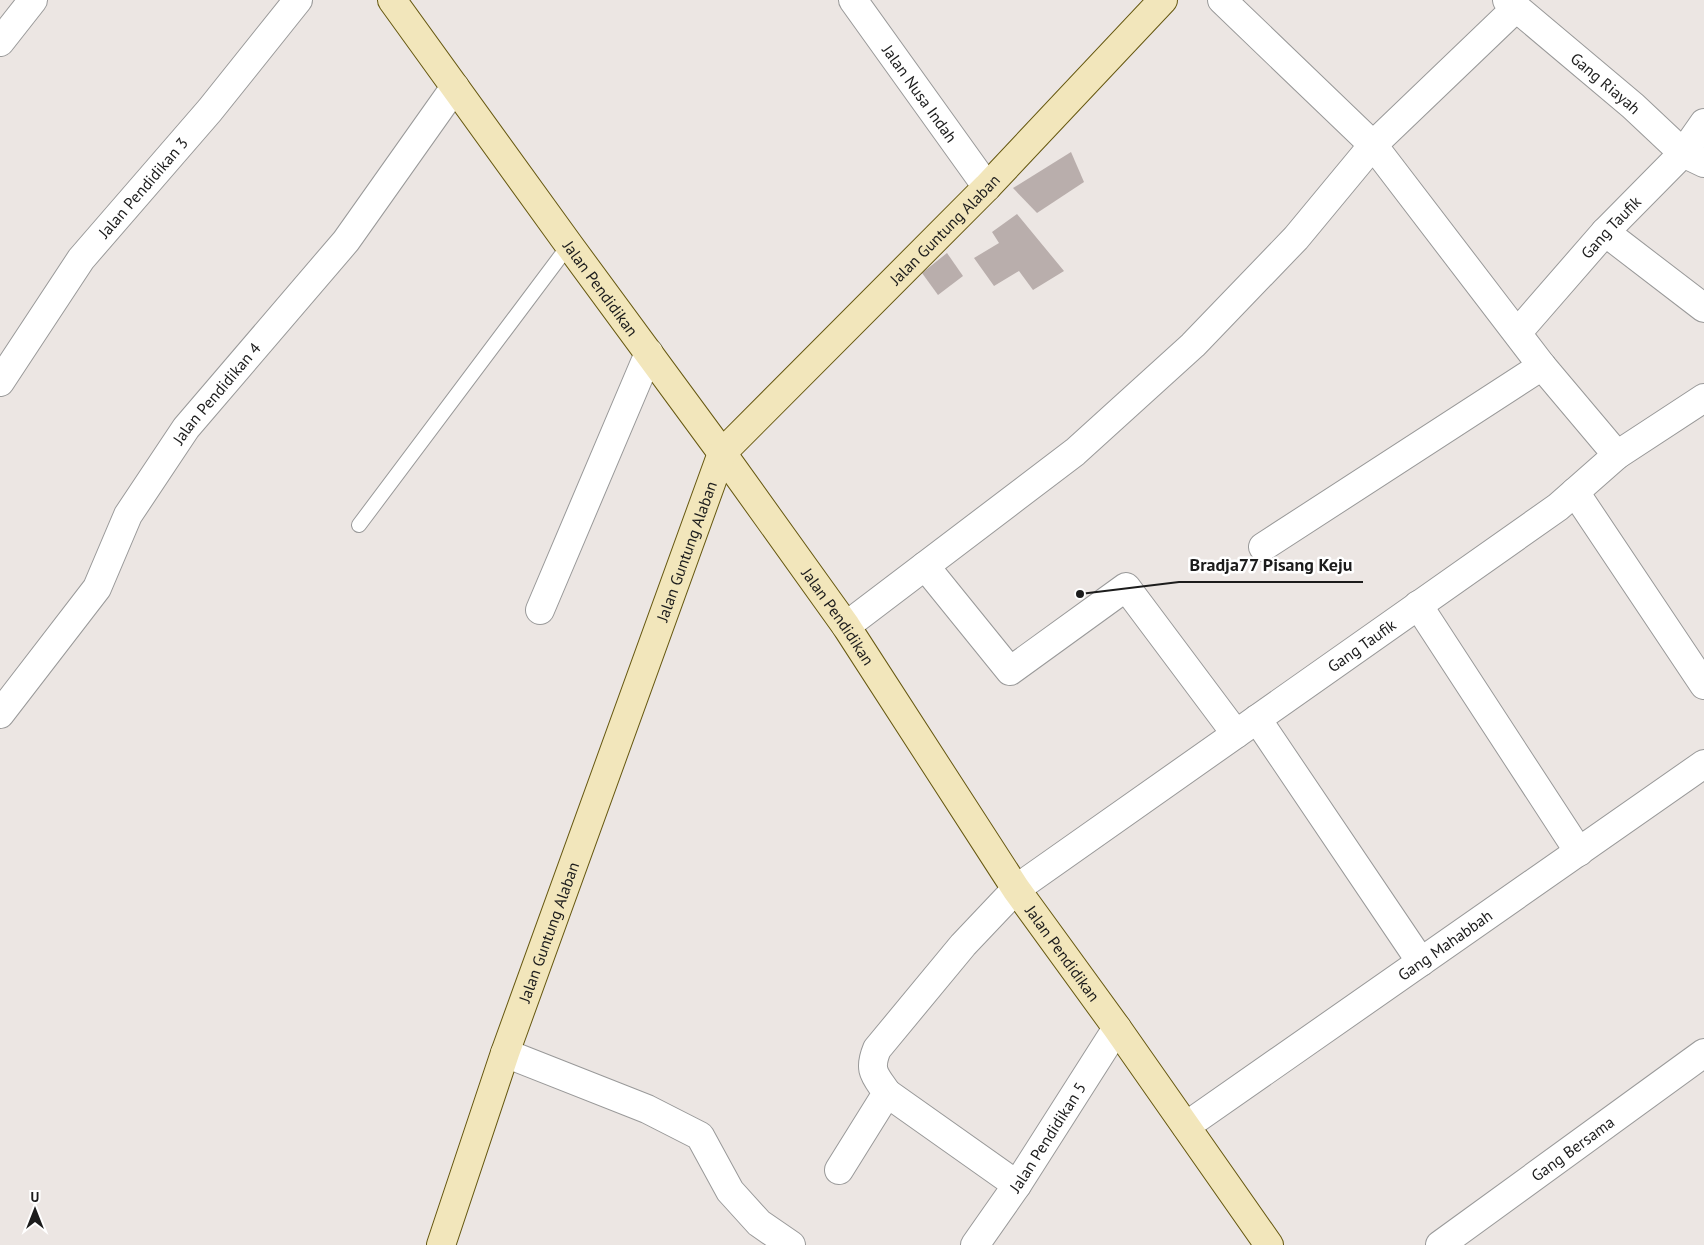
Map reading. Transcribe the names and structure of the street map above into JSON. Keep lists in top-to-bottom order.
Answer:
{
  "streets": {
    "street": [
      "Gang Riayah",
      "Jalan Nusa Indah",
      "Jalan Pendidikan 3",
      "Gang Taufik",
      "Jalan Guntung Alaban",
      "Jalan Pendidikan",
      "Jalan Pendidikan 4",
      "Gang Mahabbah",
      "Jalan Pendidikan 5",
      "Gang Bersama"
    ]
  },
  "crossings": [
    ["Gang Riayah", "Gang Taufik"],
    ["Jalan Nusa Indah", "Jalan Guntung Alaban"],
    ["Gang Taufik", "Jalan Pendidikan"],
    ["Jalan Guntung Alaban", "Jalan Pendidikan"],
    ["Jalan Pendidikan", "Jalan Pendidikan 4"],
    ["Jalan Pendidikan", "Gang Mahabbah"],
    ["Jalan Pendidikan", "Jalan Pendidikan 5"]
  ],
  "places": ["Bradja77 Pisang Keju"],
  "north": "top"
}
